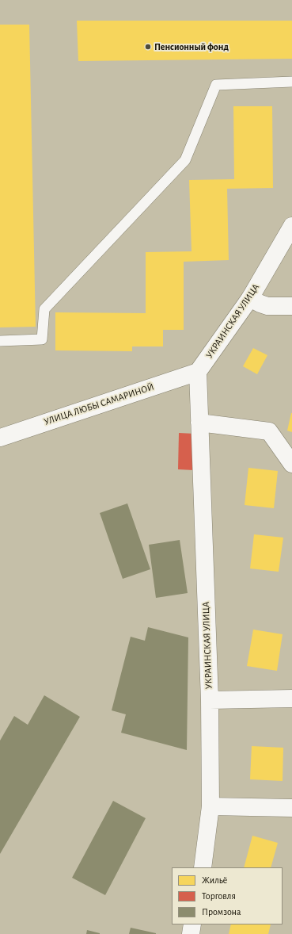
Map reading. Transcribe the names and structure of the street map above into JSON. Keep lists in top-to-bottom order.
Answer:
{
  "streets": {
    "street": ["УКРАИНСКАЯ УЛИЦА", "УЛИЦА ЛЮБЫ САМАРИНОЙ"]
  },
  "crossings": [
    ["УКРАИНСКАЯ УЛИЦА", "УЛИЦА ЛЮБЫ САМАРИНОЙ"]
  ],
  "places": ["Пенсионный фонд"],
  "legend": ["Жильё", "Торговля", "Промзона"]
}
